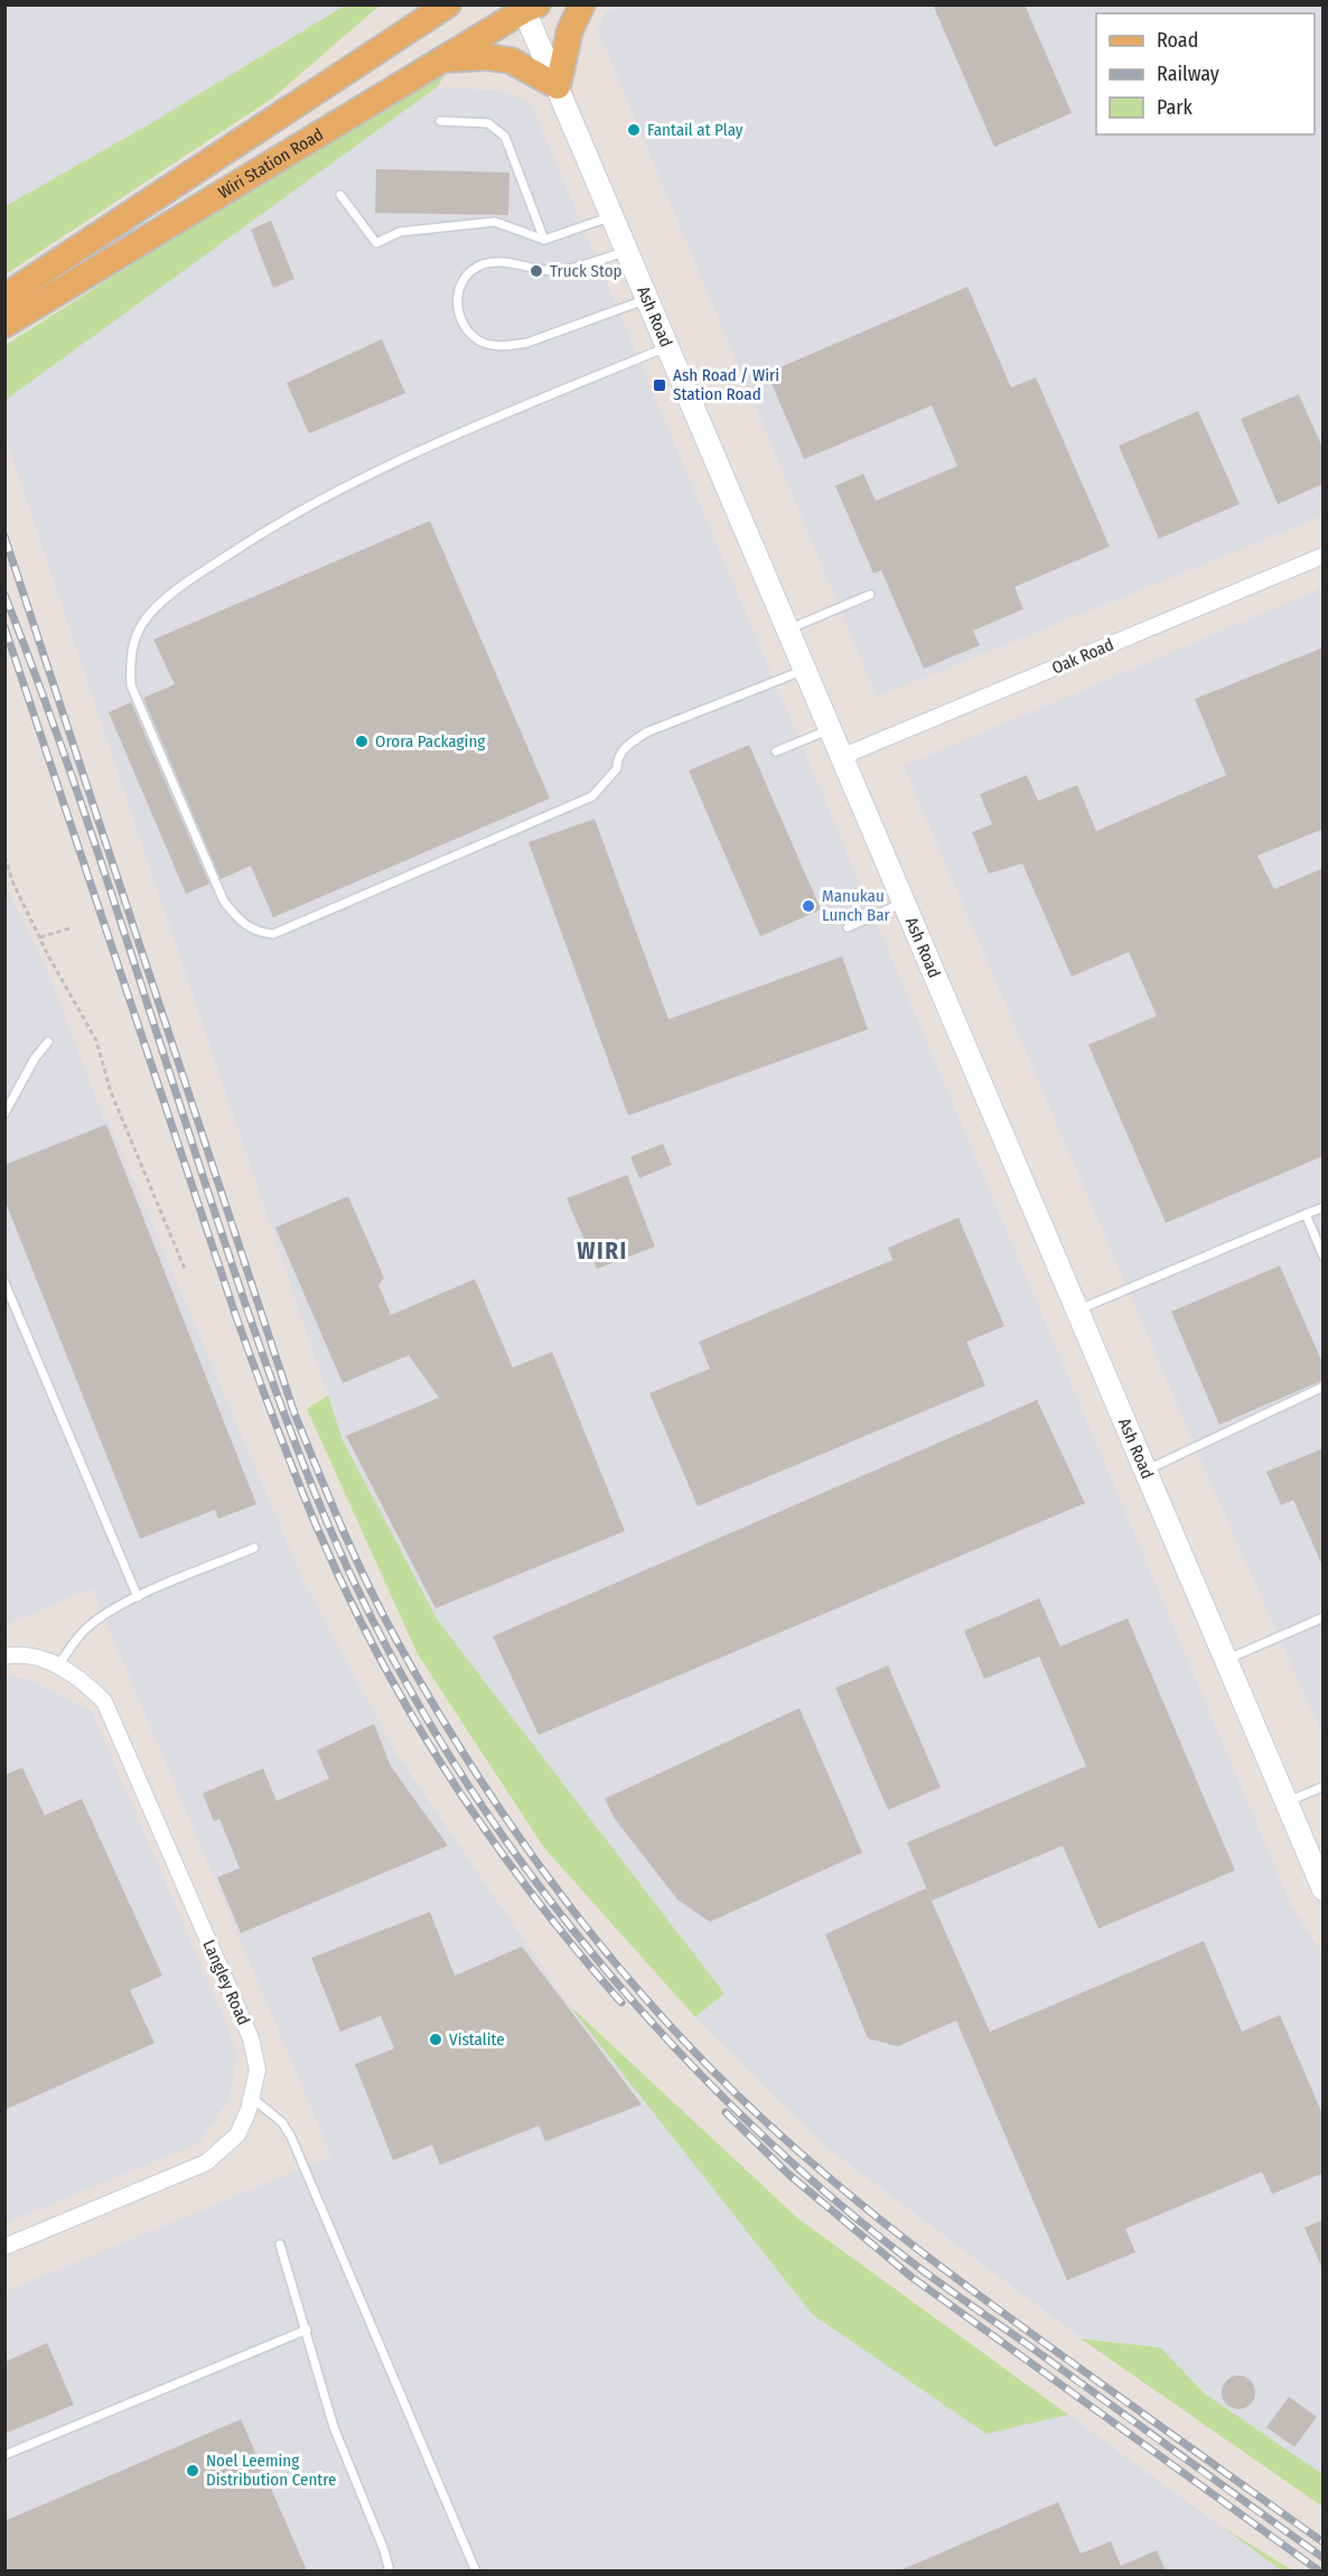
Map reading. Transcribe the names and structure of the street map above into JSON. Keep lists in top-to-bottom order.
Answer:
{
  "streets": {
    "main road": ["Wiri Station Road", "Ash Road"],
    "street": ["Oak Road", "Langley Road"]
  },
  "crossings": [
    ["Wiri Station Road", "Ash Road"],
    ["Ash Road", "Oak Road"]
  ],
  "districts": ["WIRI"],
  "places": {
    "other": [
      "Fantail at Play",
      "Truck Stop",
      "Orora Packaging",
      "Manukau Lunch Bar",
      "Vistalite",
      "Noel Leeming Distribution Centre"
    ],
    "transit": ["Ash Road / Wiri Station Road"]
  },
  "legend": ["Road", "Railway", "Park"]
}
